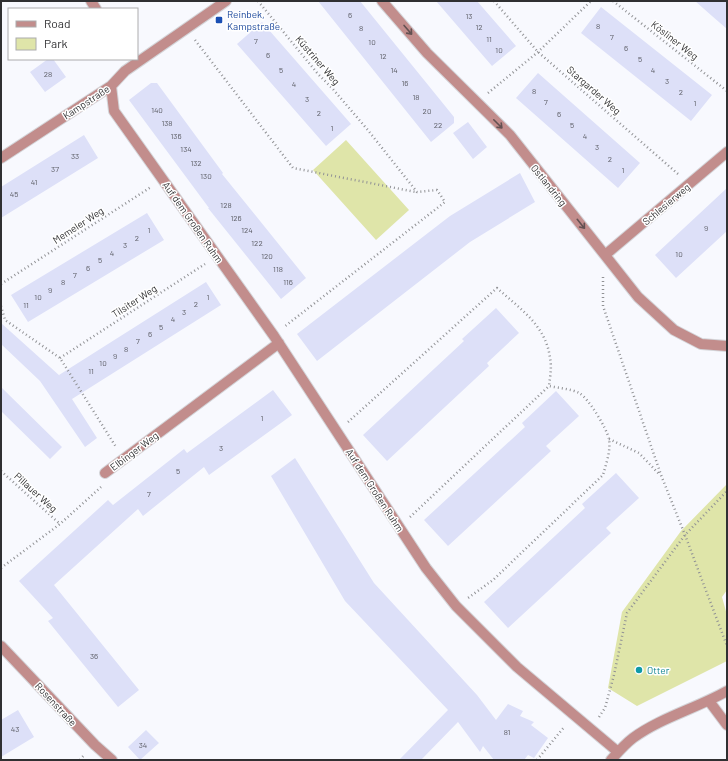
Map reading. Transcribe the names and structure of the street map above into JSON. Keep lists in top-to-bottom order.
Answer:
{
  "streets": {
    "street": [
      "Kampstraße",
      "Ostlandring",
      "Schlesierweg",
      "Auf dem Großen Ruhm",
      "Elbinger Weg",
      "Rosenstraße"
    ],
    "path": [
      "Kösliner Weg",
      "Küstriner Weg",
      "Stargarder Weg",
      "Memeler Weg",
      "Tilsiter Weg",
      "Pillauer Weg"
    ]
  },
  "crossings": [
    ["Stargarder Weg", "Schlesierweg"],
    ["Kampstraße", "Auf dem Großen Ruhm"],
    ["Ostlandring", "Schlesierweg"],
    ["Auf dem Großen Ruhm", "Memeler Weg"],
    ["Auf dem Großen Ruhm", "Tilsiter Weg"],
    ["Auf dem Großen Ruhm", "Elbinger Weg"],
    ["Elbinger Weg", "Pillauer Weg"]
  ],
  "one_way": ["Ostlandring"],
  "places": {
    "transit": ["Reinbek, Kampstraße"],
    "other": ["Otter"]
  },
  "house_numbers": [
    "6",
    "13",
    "8",
    "12",
    "8",
    "7",
    "11",
    "7",
    "10",
    "6",
    "10",
    "6",
    "12",
    "5",
    "5",
    "14",
    "4",
    "28",
    "3",
    "16",
    "4",
    "8",
    "2",
    "18",
    "3",
    "7",
    "1",
    "140",
    "20",
    "2",
    "6",
    "138",
    "22",
    "5",
    "1",
    "136",
    "4",
    "3",
    "134",
    "33",
    "2",
    "132",
    "37",
    "1",
    "130",
    "41",
    "45",
    "128",
    "126",
    "9",
    "1",
    "124",
    "2",
    "122",
    "3",
    "4",
    "10",
    "120",
    "5",
    "6",
    "118",
    "7",
    "8",
    "116",
    "9",
    "10",
    "1",
    "2",
    "11",
    "3",
    "4",
    "5",
    "6",
    "7",
    "8",
    "9",
    "10",
    "11",
    "1",
    "3",
    "5",
    "7",
    "36",
    "43",
    "81",
    "34"
  ],
  "legend": ["Road", "Park"]
}
